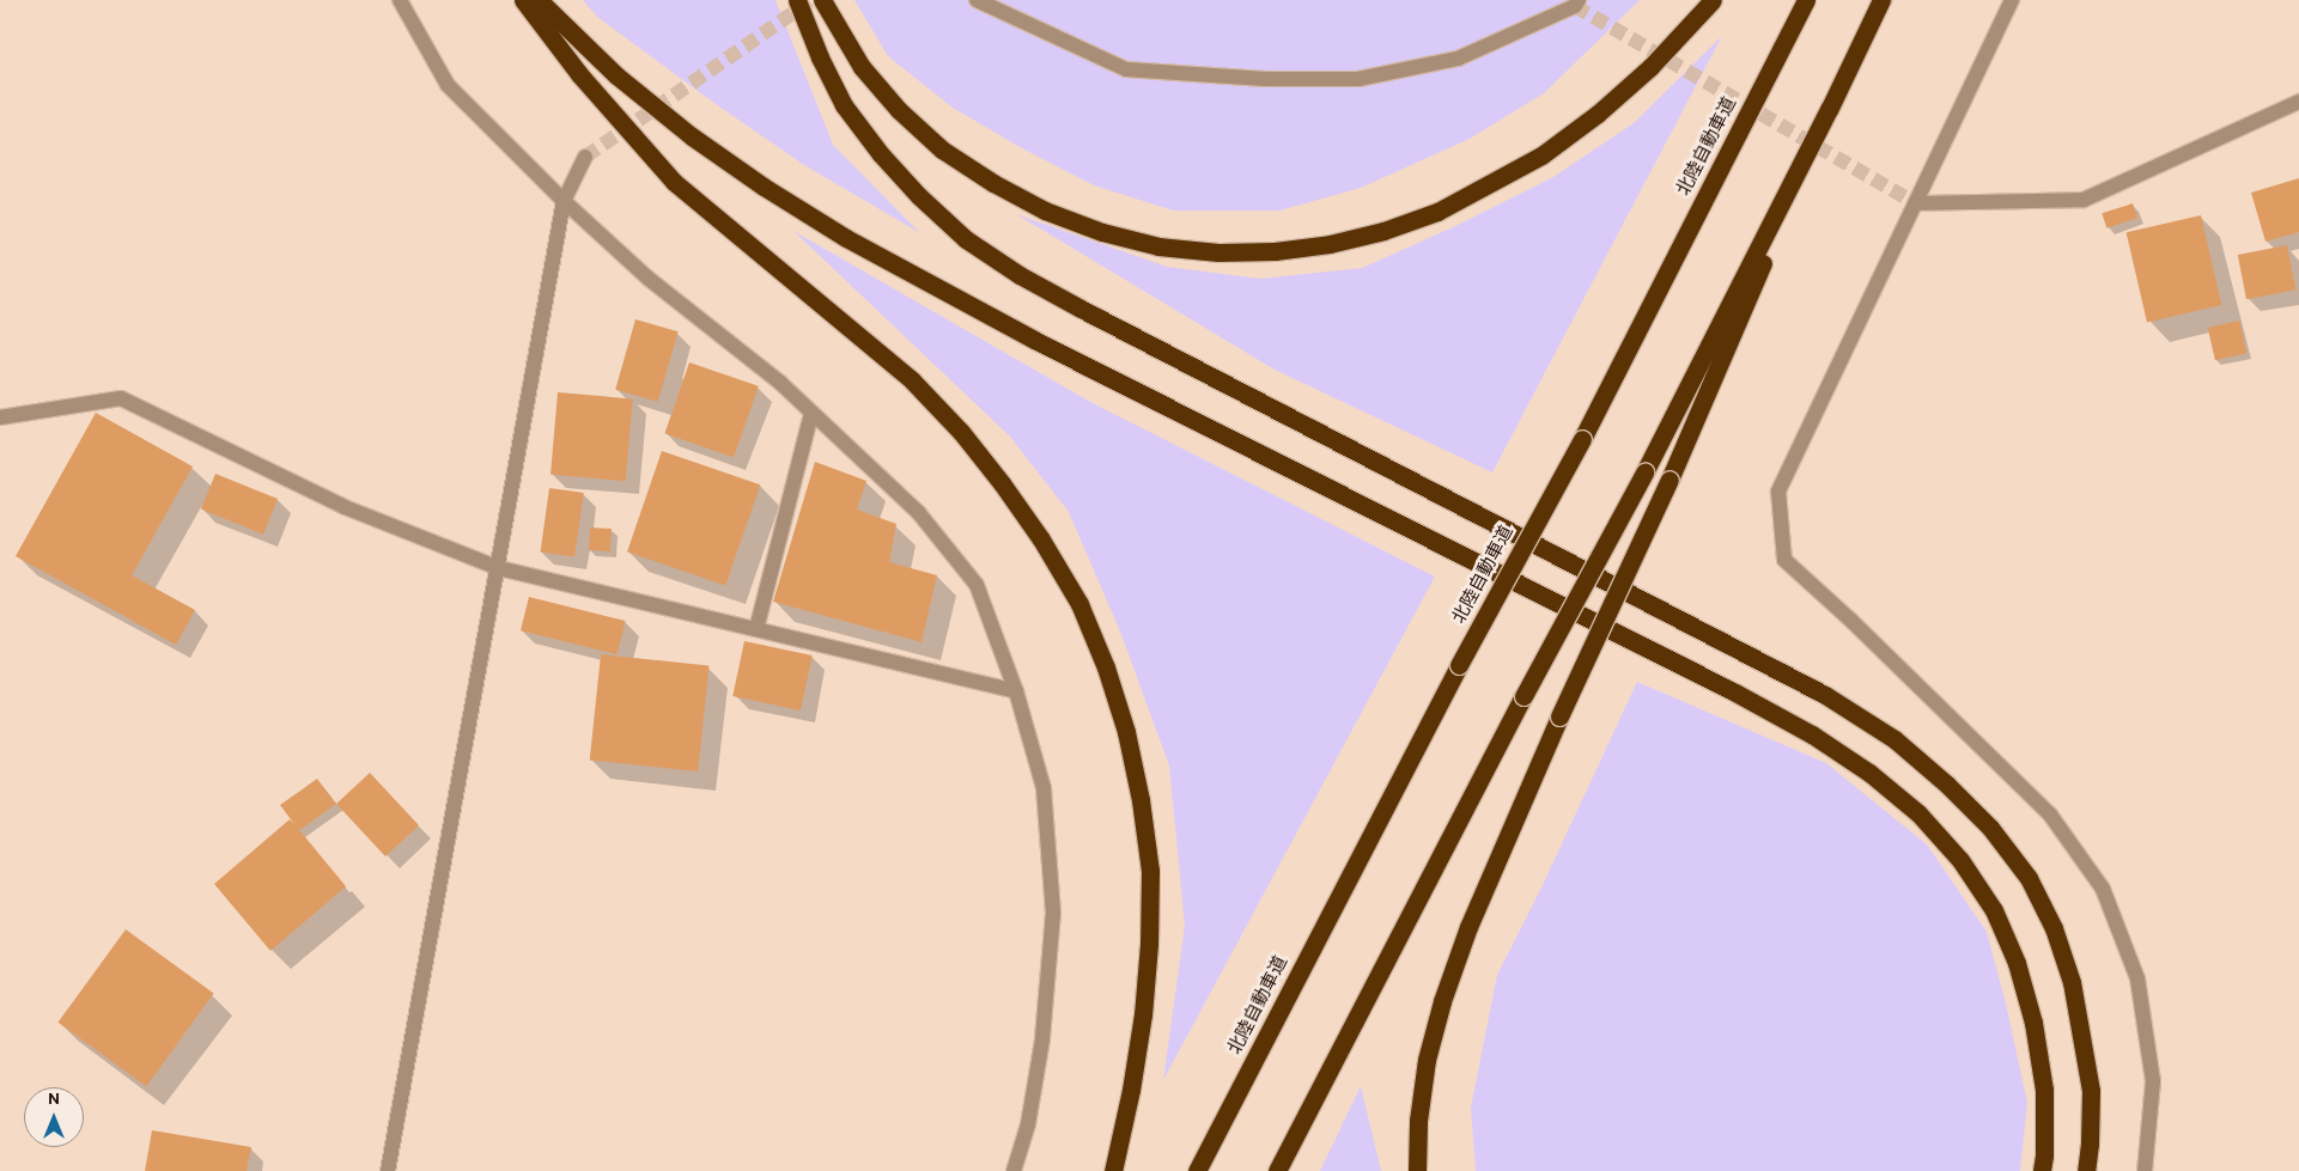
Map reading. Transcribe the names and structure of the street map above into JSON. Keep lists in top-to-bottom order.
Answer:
{
  "streets": {
    "highway": ["北陸自動車道"]
  },
  "north": "top"
}
